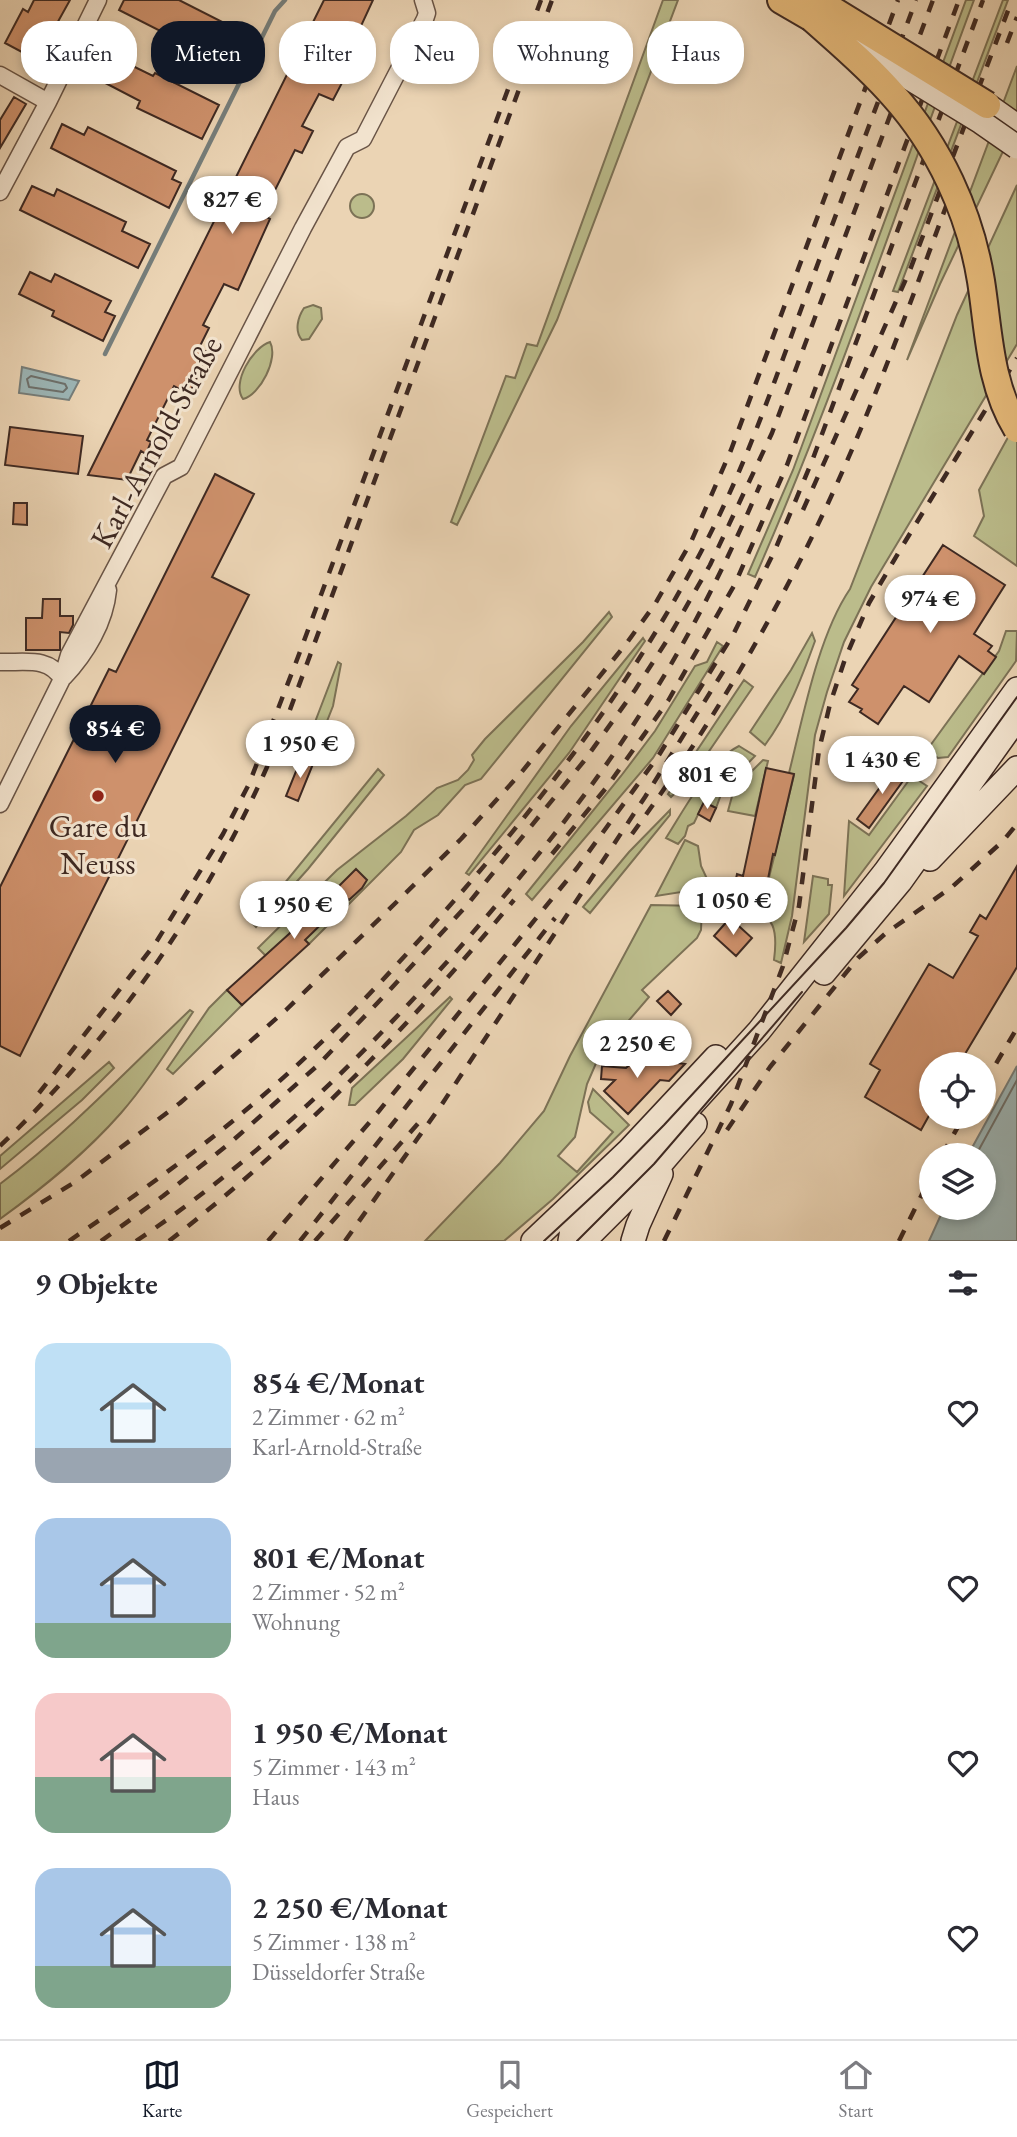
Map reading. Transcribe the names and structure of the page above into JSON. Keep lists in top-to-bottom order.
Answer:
{
  "streets": {
    "street": ["Karl-Arnold-Straße"]
  },
  "places": ["Gare du Neuss"],
  "page": {
    "chip": [
      "Kaufen",
      "Mieten",
      "Filter",
      "Neu",
      "Wohnung",
      "Haus"
    ],
    "price": [
      "827 €",
      "974 €",
      "854 €",
      "1 950 €",
      "1 430 €",
      "801 €",
      "1 050 €",
      "1 950 €",
      "2 250 €"
    ],
    "heading": "9 Objekte",
    "list": [
      {
        "name": "854 €/Monat",
        "note": "2 Zimmer · 62 m² · Karl-Arnold-Straße"
      },
      {
        "name": "801 €/Monat",
        "note": "2 Zimmer · 52 m² · Wohnung"
      },
      {
        "name": "1 950 €/Monat",
        "note": "5 Zimmer · 143 m² · Haus"
      },
      {
        "name": "2 250 €/Monat",
        "note": "5 Zimmer · 138 m² · Düsseldorfer Straße"
      }
    ],
    "tabs": ["Karte", "Gespeichert", "Start"]
  }
}
